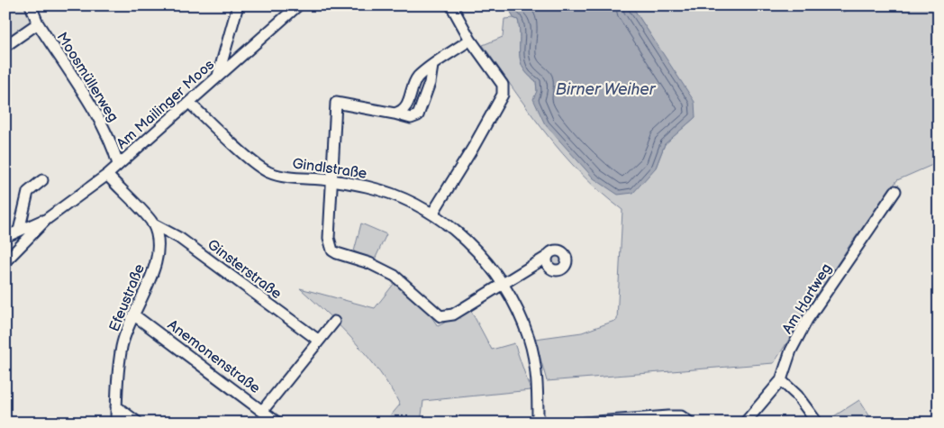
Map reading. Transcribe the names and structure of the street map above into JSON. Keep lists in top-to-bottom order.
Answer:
{
  "streets": {
    "street": [
      "Moosmüllerweg",
      "Am Mailinger Moos",
      "Gindlstraße",
      "Ginsterstraße",
      "Efeustraße",
      "Am Hartweg",
      "Anemonenstraße"
    ]
  },
  "crossings": [
    ["Moosmüllerweg", "Am Mailinger Moos"],
    ["Am Mailinger Moos", "Gindlstraße"],
    ["Am Mailinger Moos", "Efeustraße"],
    ["Ginsterstraße", "Efeustraße"],
    ["Efeustraße", "Anemonenstraße"]
  ],
  "water": ["Birner Weiher"]
}
